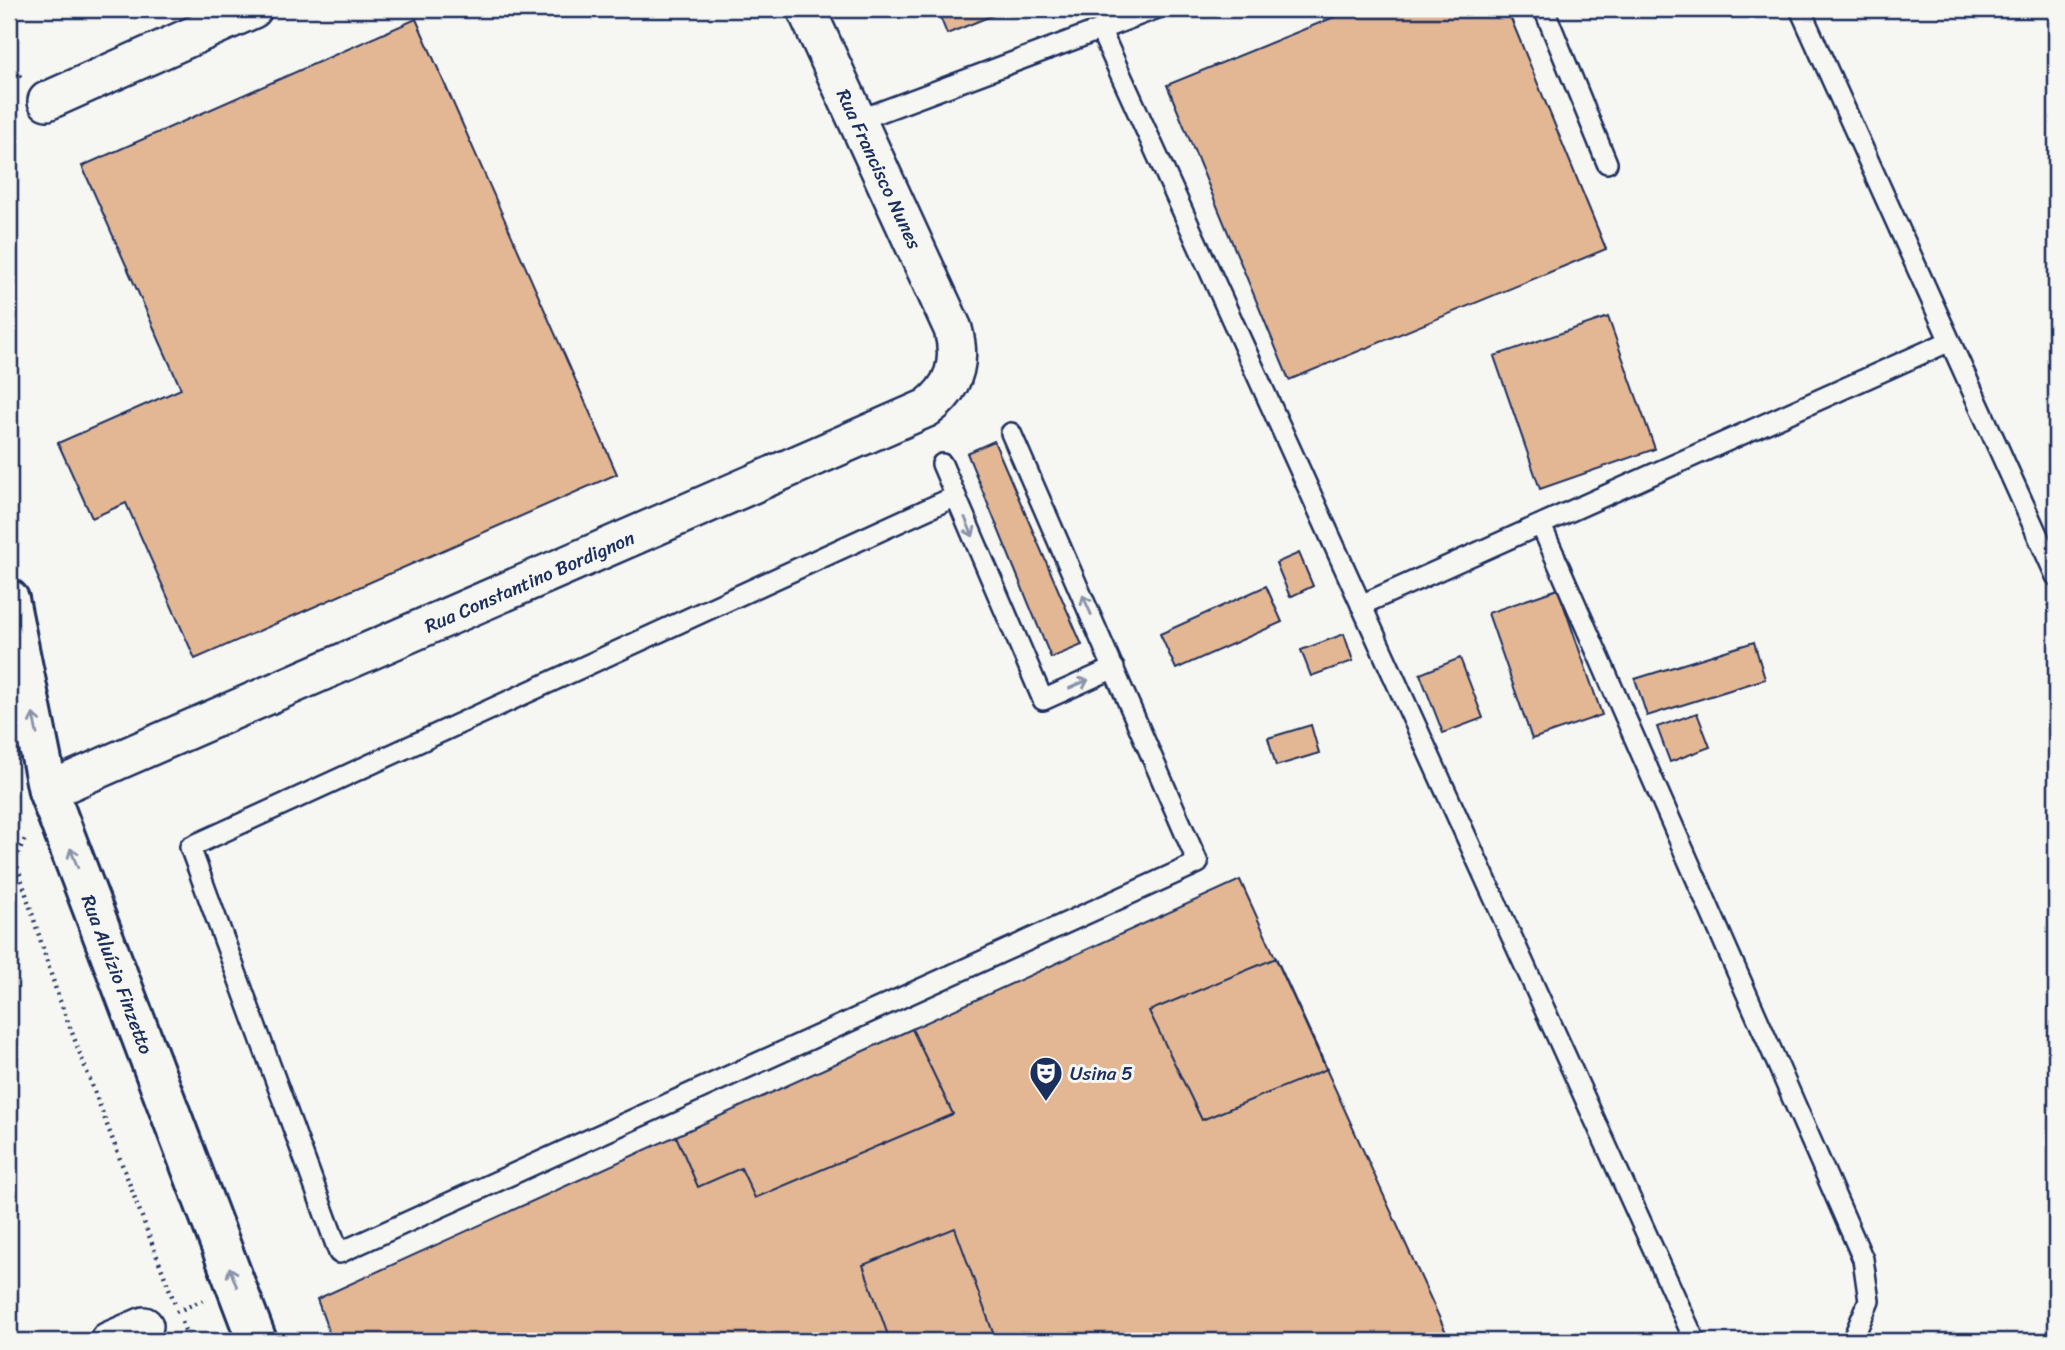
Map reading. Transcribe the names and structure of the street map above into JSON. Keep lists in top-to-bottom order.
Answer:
{
  "streets": {
    "main road": ["Rua Aluízio Finzetto"],
    "street": ["Rua Francisco Nunes", "Rua Constantino Bordignon"]
  },
  "crossings": [
    ["Rua Francisco Nunes", "Rua Constantino Bordignon"],
    ["Rua Constantino Bordignon", "Rua Aluízio Finzetto"]
  ],
  "one_way": ["Rua Aluízio Finzetto"],
  "places": {
    "theatre": ["Usina 5"]
  }
}
